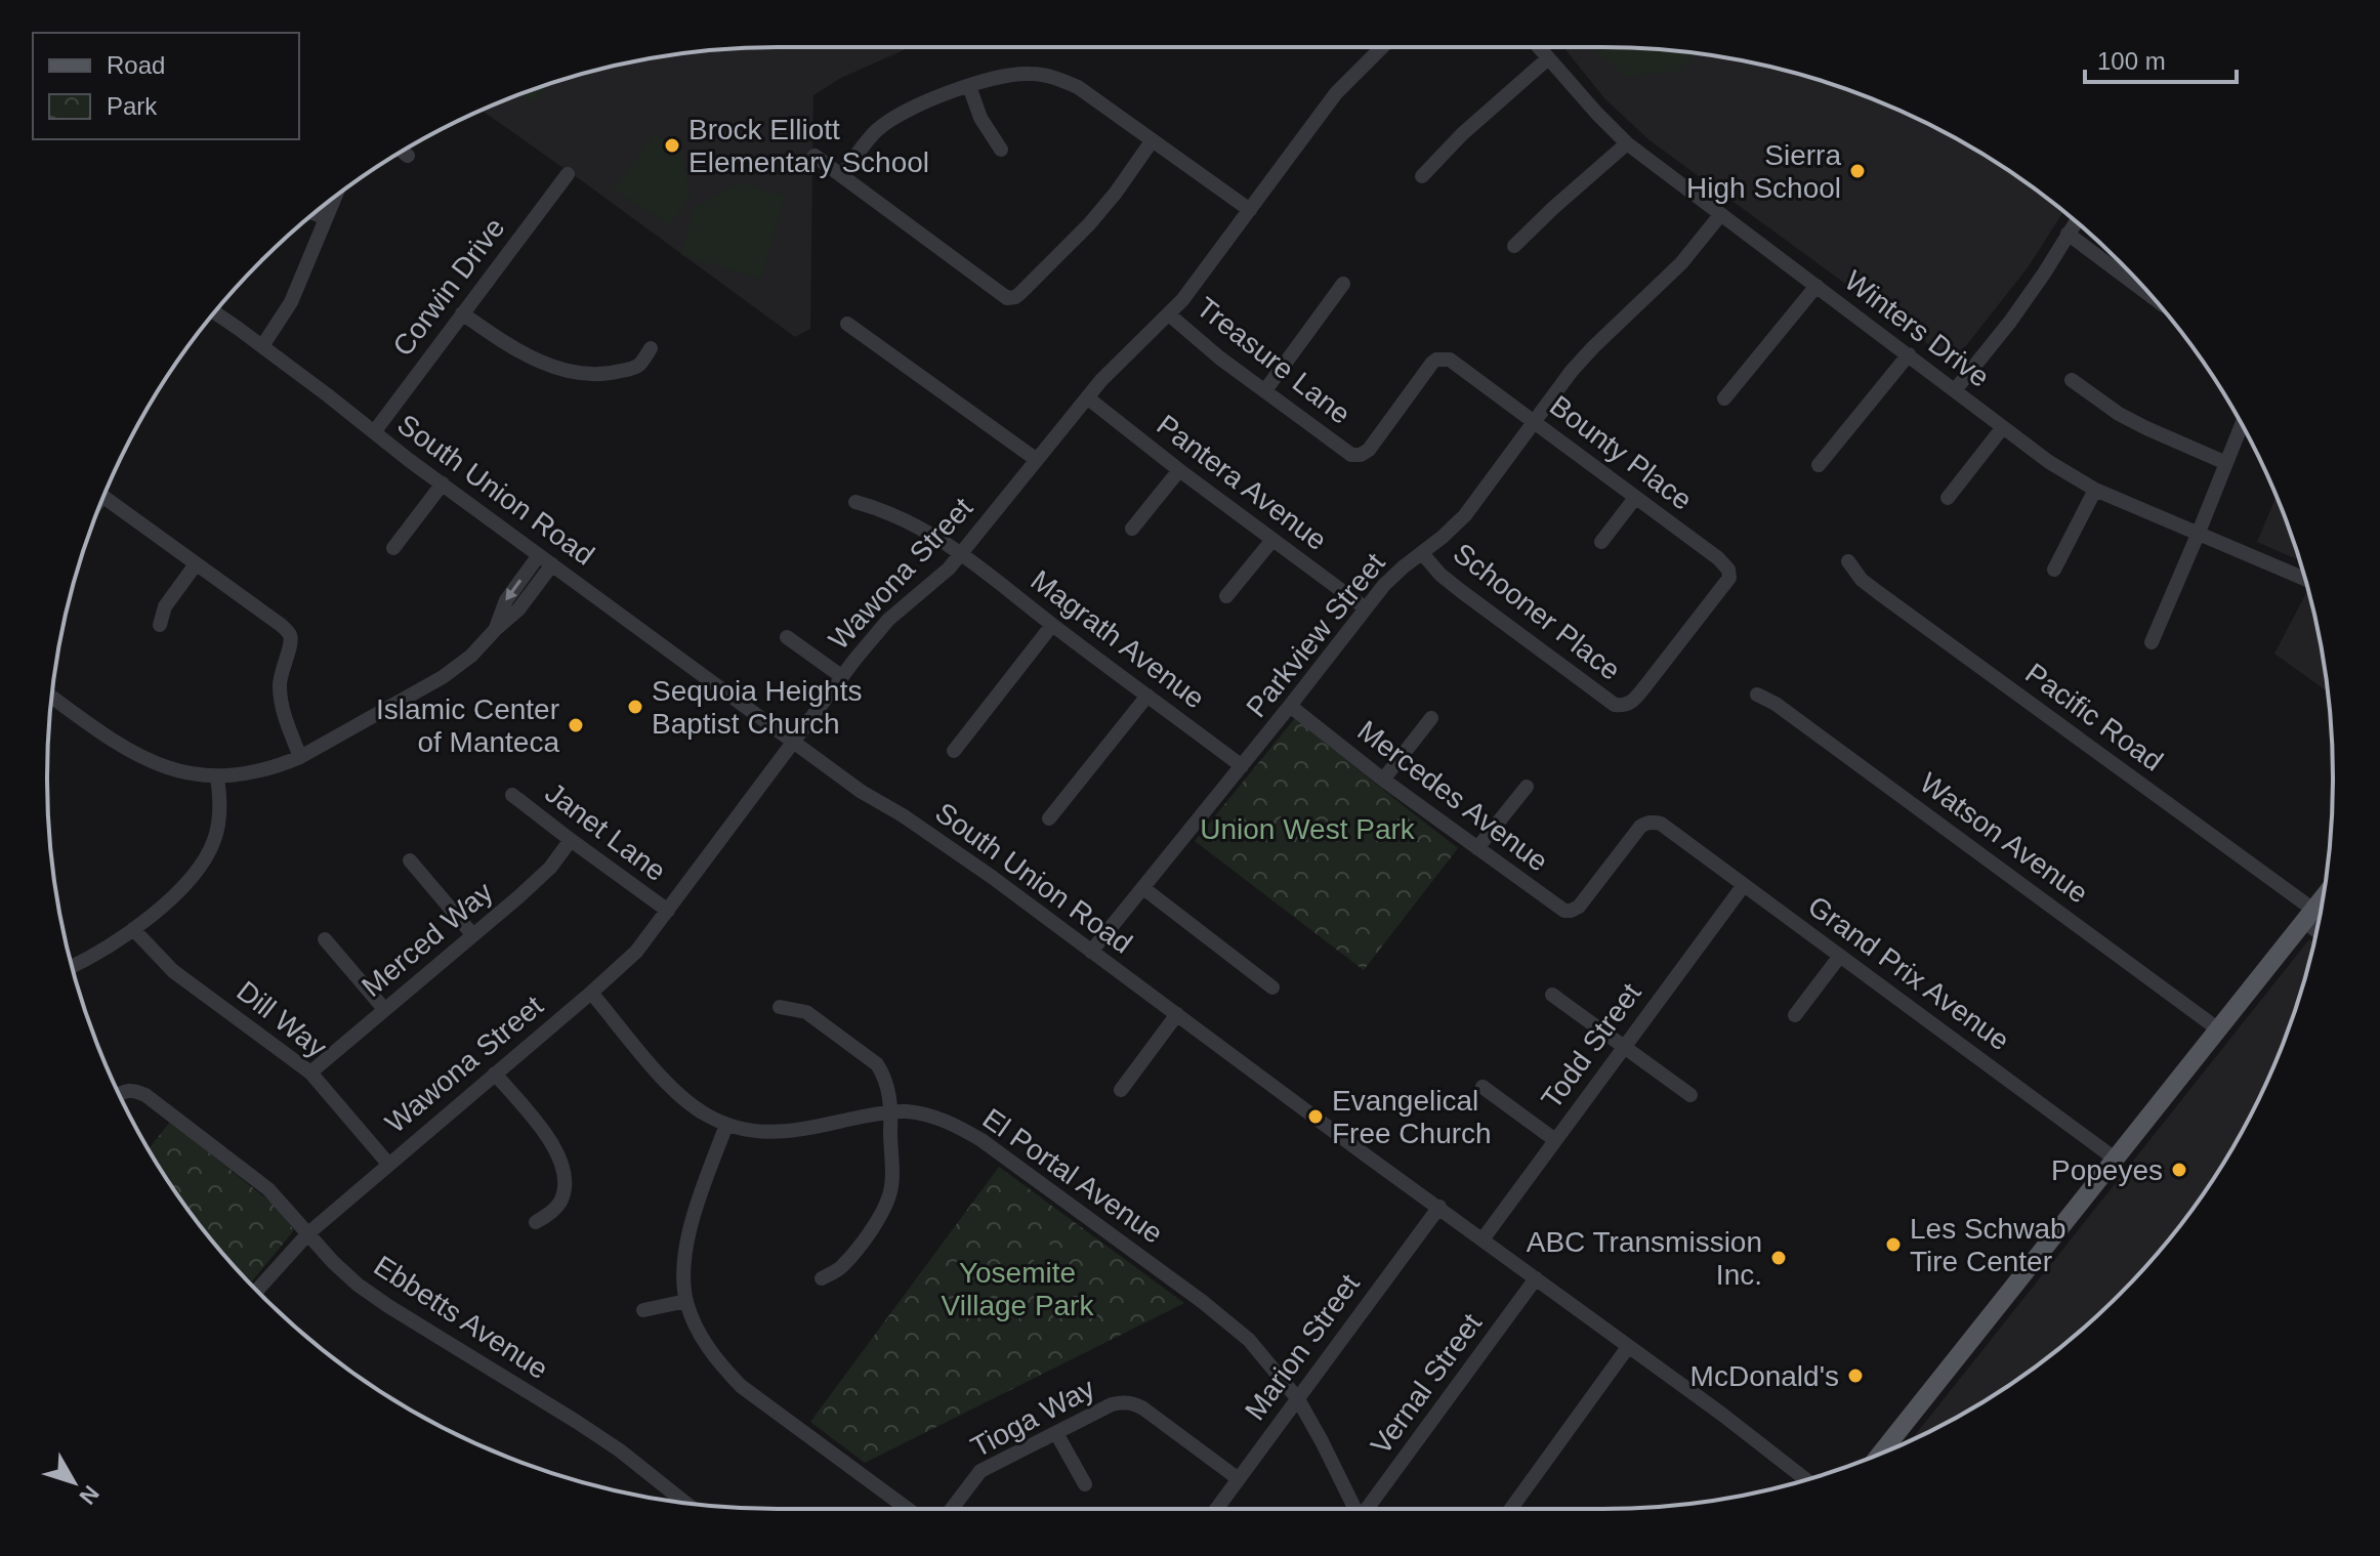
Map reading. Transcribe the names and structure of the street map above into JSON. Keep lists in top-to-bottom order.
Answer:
{
  "streets": {
    "street": [
      "Corwin Drive",
      "Winters Drive",
      "Treasure Lane",
      "Bounty Place",
      "Pantera Avenue",
      "South Union Road",
      "Wawona Street",
      "Schooner Place",
      "Parkview Street",
      "Magrath Avenue",
      "Pacific Road",
      "Mercedes Avenue",
      "Janet Lane",
      "Watson Avenue",
      "Merced Way",
      "Grand Prix Avenue",
      "Dill Way",
      "Todd Street",
      "El Portal Avenue",
      "Ebbetts Avenue",
      "Marion Street",
      "Vernal Street",
      "Tioga Way"
    ]
  },
  "crossings": [
    ["Corwin Drive", "South Union Road"],
    ["Winters Drive", "Parkview Street"],
    ["Treasure Lane", "Bounty Place"],
    ["Treasure Lane", "Wawona Street"],
    ["Bounty Place", "Schooner Place"],
    ["Bounty Place", "Parkview Street"],
    ["Pantera Avenue", "Wawona Street"],
    ["Pantera Avenue", "Parkview Street"],
    ["South Union Road", "Wawona Street"],
    ["South Union Road", "Parkview Street"],
    ["South Union Road", "Todd Street"],
    ["South Union Road", "Marion Street"],
    ["South Union Road", "Vernal Street"],
    ["Wawona Street", "Magrath Avenue"],
    ["Wawona Street", "Janet Lane"],
    ["Wawona Street", "Dill Way"],
    ["Wawona Street", "El Portal Avenue"],
    ["Wawona Street", "Ebbetts Avenue"],
    ["Schooner Place", "Parkview Street"],
    ["Parkview Street", "Magrath Avenue"],
    ["Parkview Street", "Mercedes Avenue"],
    ["Mercedes Avenue", "Grand Prix Avenue"],
    ["Janet Lane", "Merced Way"],
    ["Merced Way", "Dill Way"],
    ["Grand Prix Avenue", "Todd Street"],
    ["El Portal Avenue", "Marion Street"],
    ["Marion Street", "Tioga Way"]
  ],
  "parks": ["Union West Park", "Yosemite Village Park"],
  "places": [
    "Brock Elliott Elementary School",
    "Sierra High School",
    "Sequoia Heights Baptist Church",
    "Islamic Center of Manteca",
    "Evangelical Free Church",
    "Popeyes",
    "Les Schwab Tire Center",
    "ABC Transmission Inc.",
    "McDonald's"
  ],
  "legend": ["Road", "Park"],
  "scale_bar": "100 m",
  "north": "bottom right"
}
